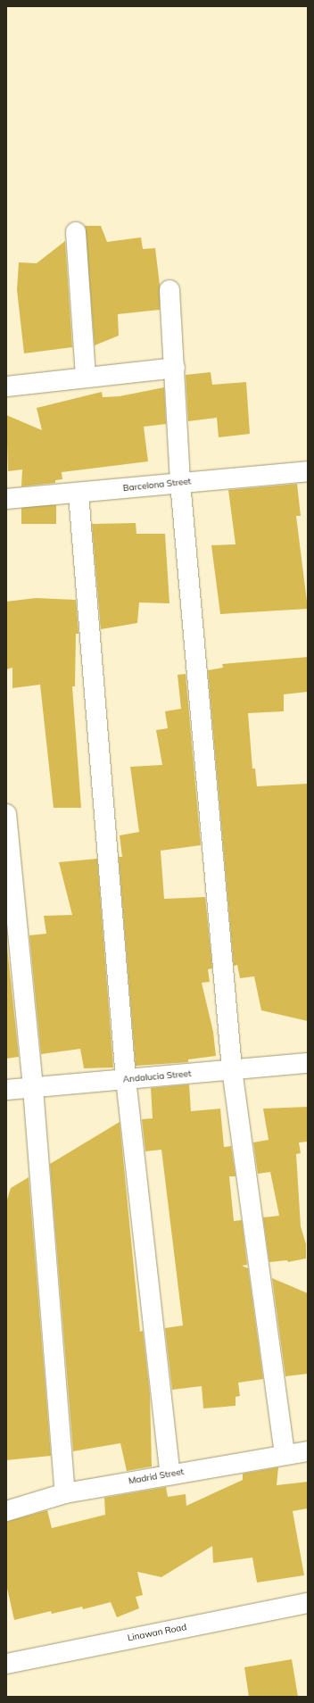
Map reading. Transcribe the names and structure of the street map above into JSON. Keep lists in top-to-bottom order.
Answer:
{
  "streets": {
    "street": [
      "Barcelona Street",
      "Andalucia Street",
      "Madrid Street",
      "Linawan Road"
    ]
  }
}
